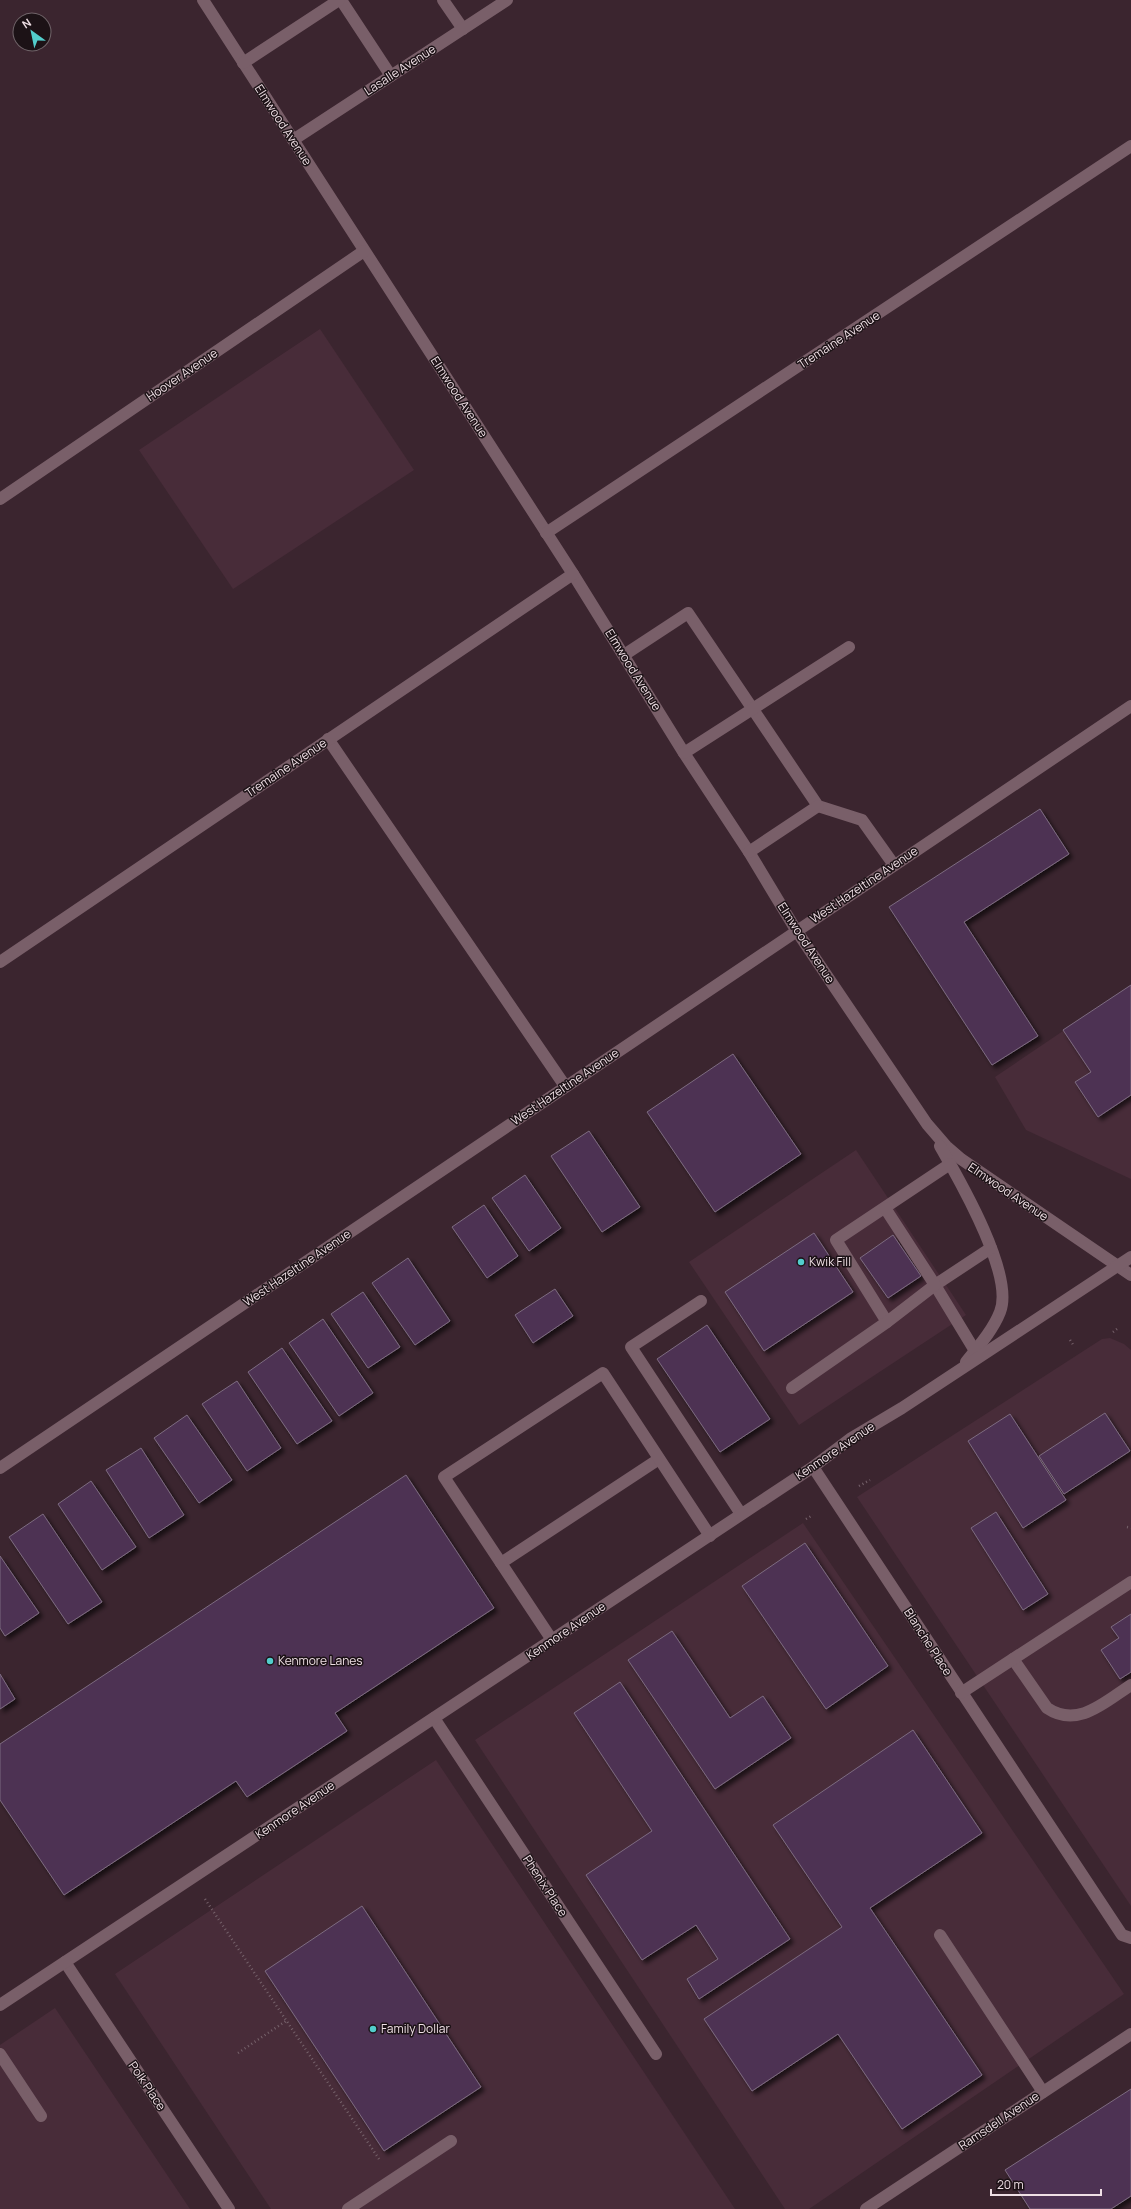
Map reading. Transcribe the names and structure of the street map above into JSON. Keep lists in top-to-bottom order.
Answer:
{
  "streets": {
    "street": [
      "Lasalle Avenue",
      "Elmwood Avenue",
      "Tremaine Avenue",
      "Hoover Avenue",
      "West Hazeltine Avenue",
      "Kenmore Avenue",
      "Blanche Place",
      "Phenix Place",
      "Polk Place",
      "Ramsdell Avenue"
    ]
  },
  "crossings": [
    ["Lasalle Avenue", "Elmwood Avenue"],
    ["Elmwood Avenue", "Tremaine Avenue"],
    ["Elmwood Avenue", "Hoover Avenue"],
    ["Elmwood Avenue", "West Hazeltine Avenue"],
    ["Elmwood Avenue", "Kenmore Avenue"],
    ["Kenmore Avenue", "Blanche Place"],
    ["Kenmore Avenue", "Phenix Place"],
    ["Kenmore Avenue", "Polk Place"]
  ],
  "places": ["Kwik Fill", "Kenmore Lanes", "Family Dollar"],
  "scale_bar": "20 m",
  "north": "top left"
}
